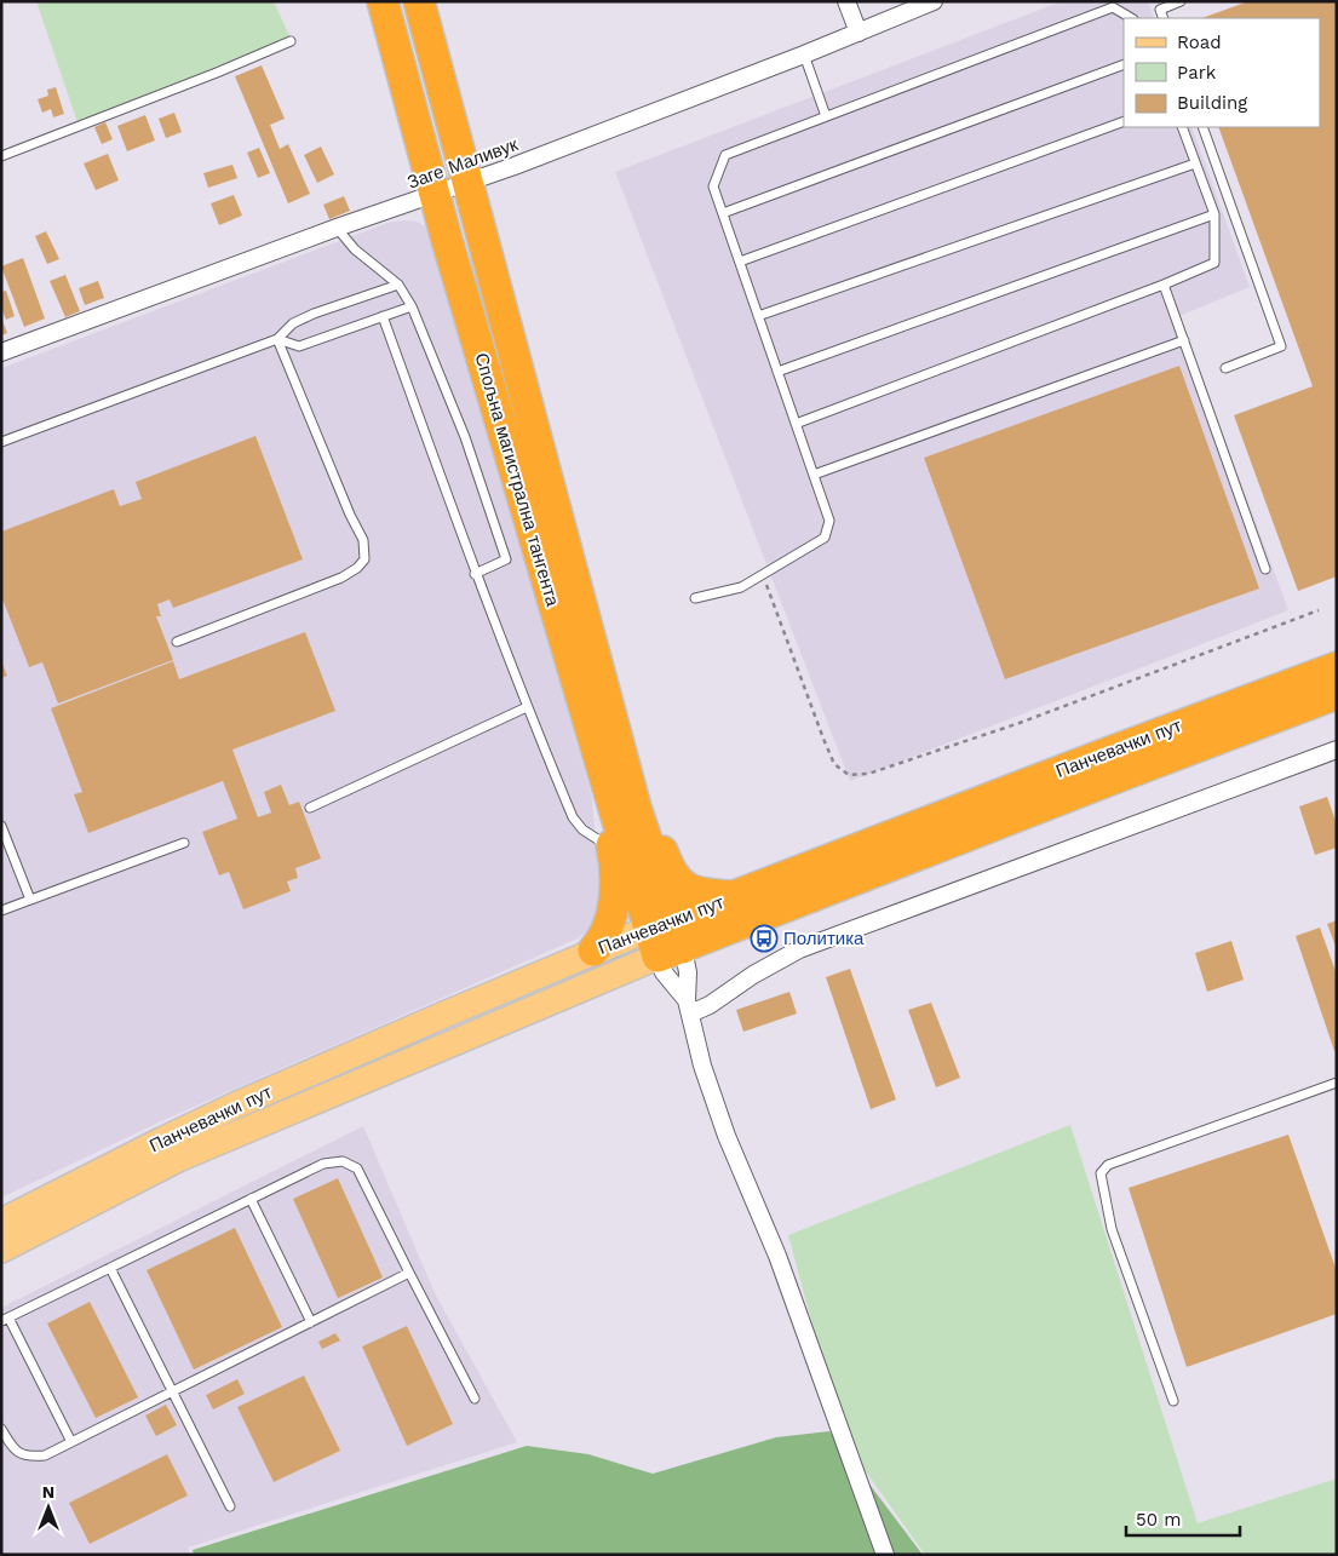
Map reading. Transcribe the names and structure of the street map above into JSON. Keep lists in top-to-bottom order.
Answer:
{
  "streets": {
    "highway": ["Спољна магистрална тангента", "Панчевачки пут"],
    "street": ["Заге Маливук"]
  },
  "crossings": [
    ["Заге Маливук", "Спољна магистрална тангента"],
    ["Спољна магистрална тангента", "Панчевачки пут"]
  ],
  "places": {
    "bus stop": ["Политика"]
  },
  "legend": ["Road", "Park", "Building"],
  "scale_bar": "50 m",
  "north": "top"
}
